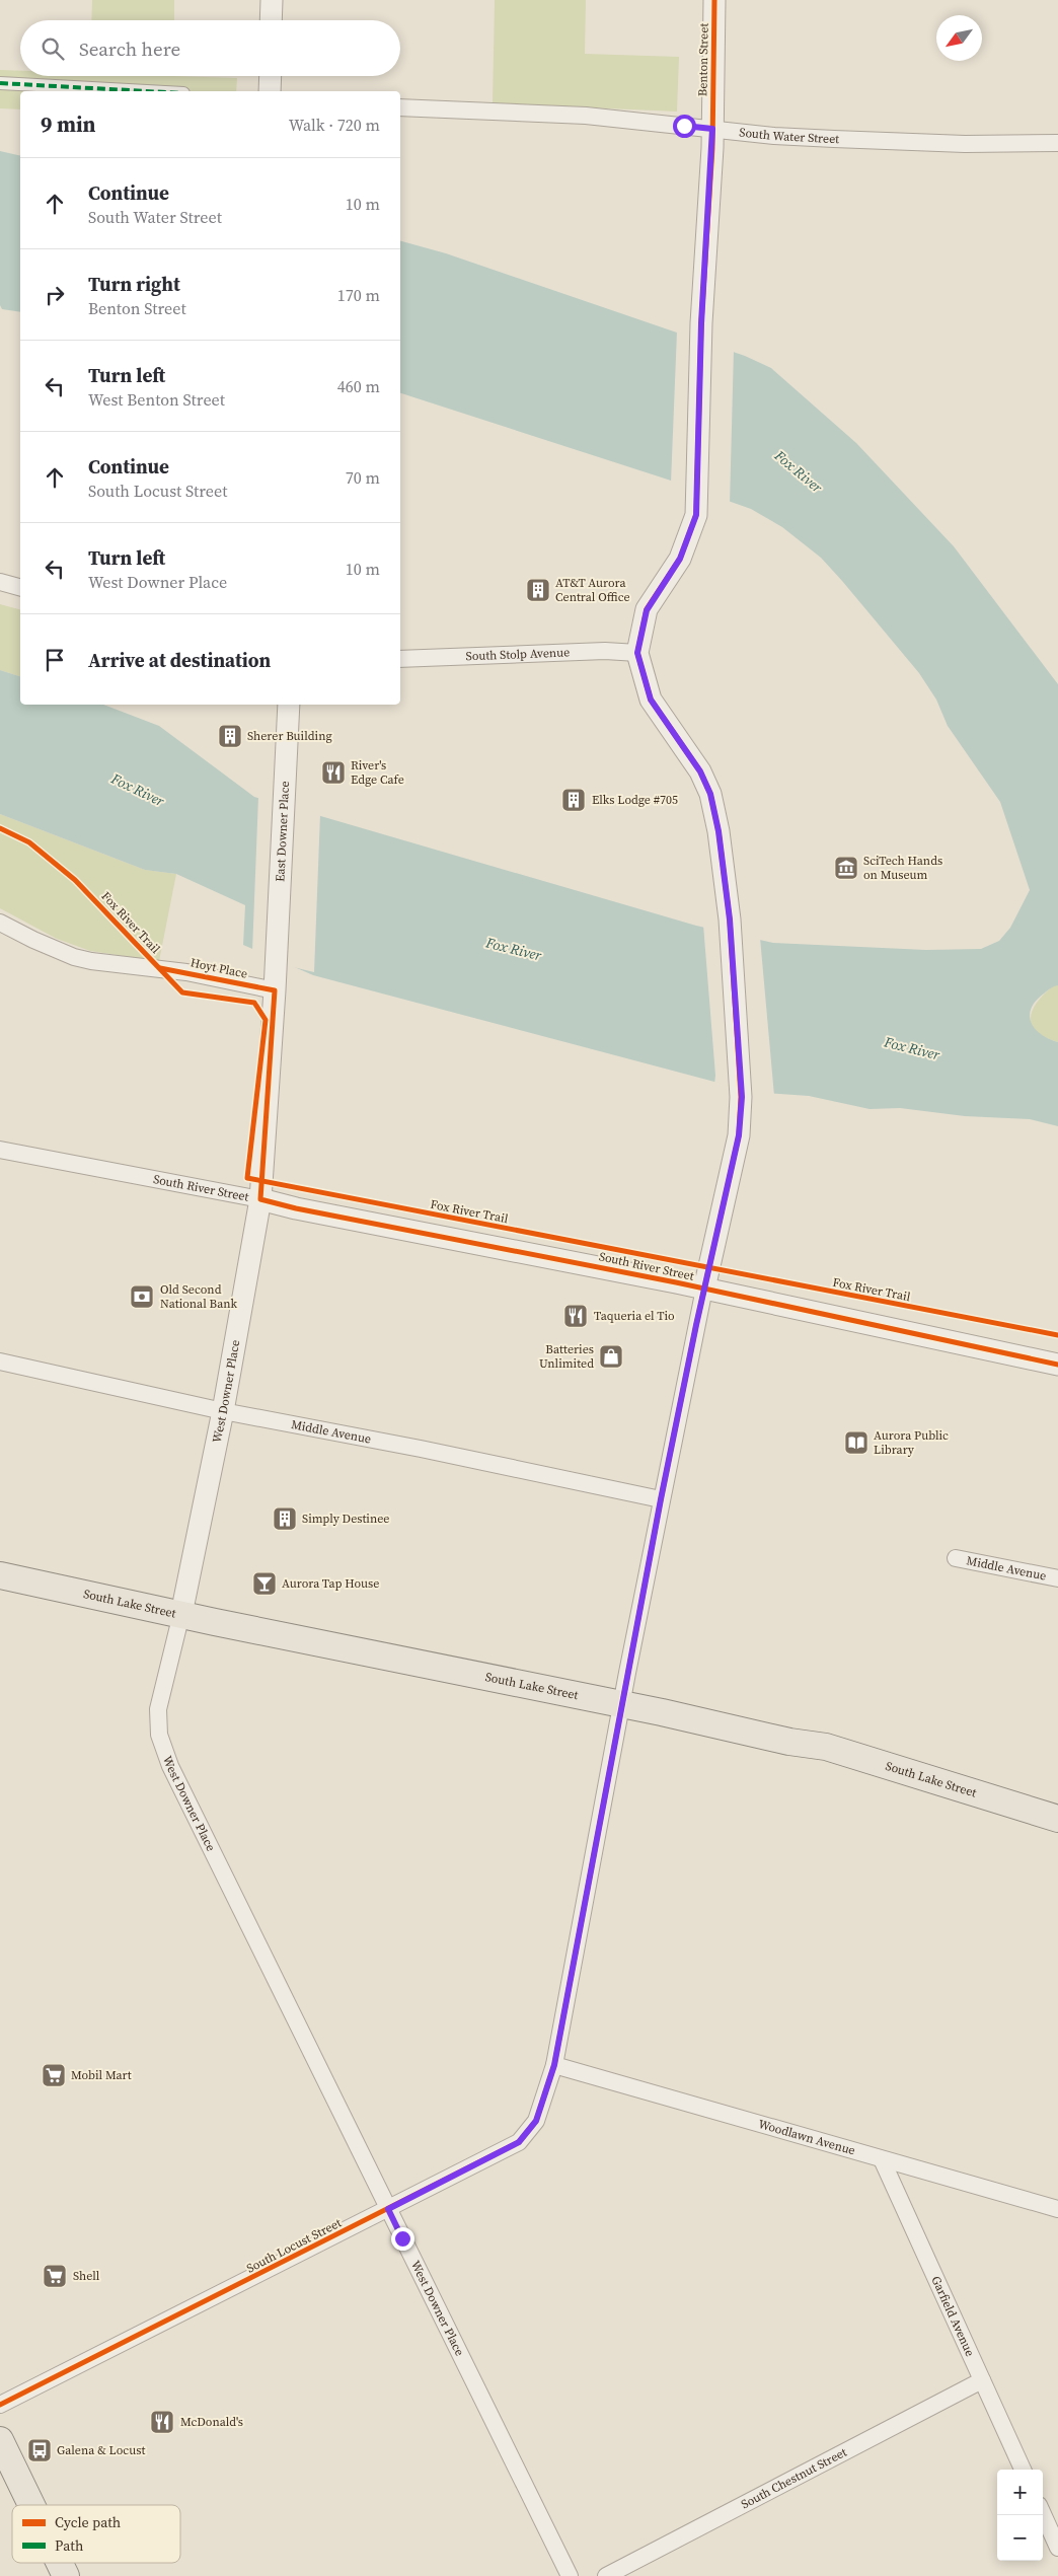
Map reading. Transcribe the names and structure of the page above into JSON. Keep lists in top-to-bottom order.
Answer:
{
  "streets": {
    "main road": ["South Lake Street"],
    "street": [
      "Benton Street",
      "South Water Street",
      "South Stolp Avenue",
      "East Downer Place",
      "Hoyt Place",
      "South River Street",
      "West Downer Place",
      "Middle Avenue",
      "Woodlawn Avenue",
      "South Locust Street",
      "Garfield Avenue",
      "South Chestnut Street"
    ],
    "cycle path": ["Fox River Trail"]
  },
  "crossings": [
    ["Benton Street", "South Water Street"],
    ["Benton Street", "South Stolp Avenue"],
    ["East Downer Place", "West Downer Place"],
    ["Hoyt Place", "West Downer Place"],
    ["South River Street", "West Downer Place"],
    ["South River Street", "South Locust Street"],
    ["West Downer Place", "Middle Avenue"],
    ["West Downer Place", "South Lake Street"],
    ["West Downer Place", "South Locust Street"],
    ["Middle Avenue", "South Locust Street"],
    ["South Lake Street", "South Locust Street"],
    ["Woodlawn Avenue", "South Locust Street"],
    ["Woodlawn Avenue", "Garfield Avenue"],
    ["Garfield Avenue", "South Chestnut Street"]
  ],
  "water": ["Fox River"],
  "places": {
    "building": [
      "AT&T Aurora Central Office",
      "Sherer Building",
      "Elks Lodge #705",
      "Simply Destinee"
    ],
    "restaurant": ["River's Edge Cafe", "Taqueria el Tio", "McDonald's"],
    "museum": ["SciTech Hands on Museum"],
    "bank": ["Old Second National Bank"],
    "shop": ["Batteries Unlimited"],
    "library": ["Aurora Public Library"],
    "bar": ["Aurora Tap House"],
    "supermarket": ["Mobil Mart", "Shell"],
    "bus stop": ["Galena & Locust"]
  },
  "legend": ["Cycle path", "Path"],
  "north": "bottom left",
  "page": {
    "search": "Search here",
    "heading": ["9 min", "Walk · 720 m"],
    "list": [
      ["Continue", "South Water Street", "10 m"],
      ["Turn right", "Benton Street", "170 m"],
      ["Turn left", "West Benton Street", "460 m"],
      ["Continue", "South Locust Street", "70 m"],
      ["Turn left", "West Downer Place", "10 m"],
      "Arrive at destination"
    ],
    "map_buttons": ["+", "−"]
  }
}
